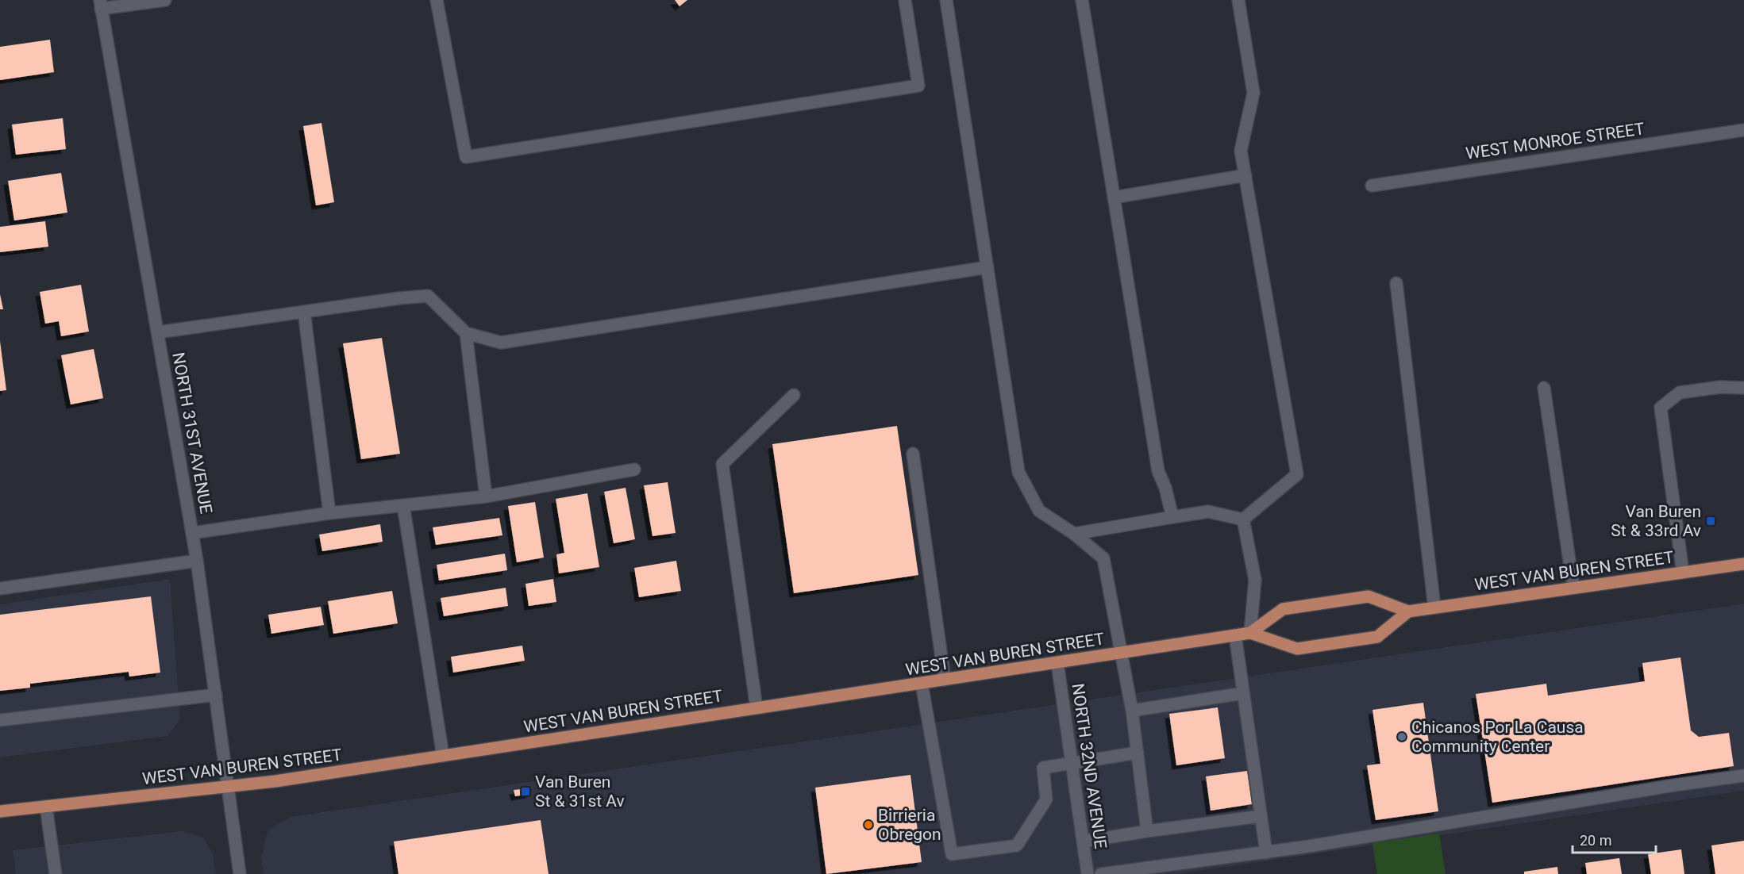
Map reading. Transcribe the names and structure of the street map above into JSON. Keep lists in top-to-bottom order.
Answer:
{
  "streets": {
    "main road": ["WEST VAN BUREN STREET"],
    "street": ["WEST MONROE STREET", "NORTH 31ST AVENUE", "NORTH 32ND AVENUE"]
  },
  "crossings": [
    ["NORTH 31ST AVENUE", "WEST VAN BUREN STREET"],
    ["WEST VAN BUREN STREET", "NORTH 32ND AVENUE"]
  ],
  "places": {
    "transit": ["Van Buren St & 33rd Av", "Van Buren St & 31st Av"],
    "other": ["Chicanos Por La Causa Community Center", "Birrieria Obregon"]
  },
  "scale_bar": "20 m"
}
